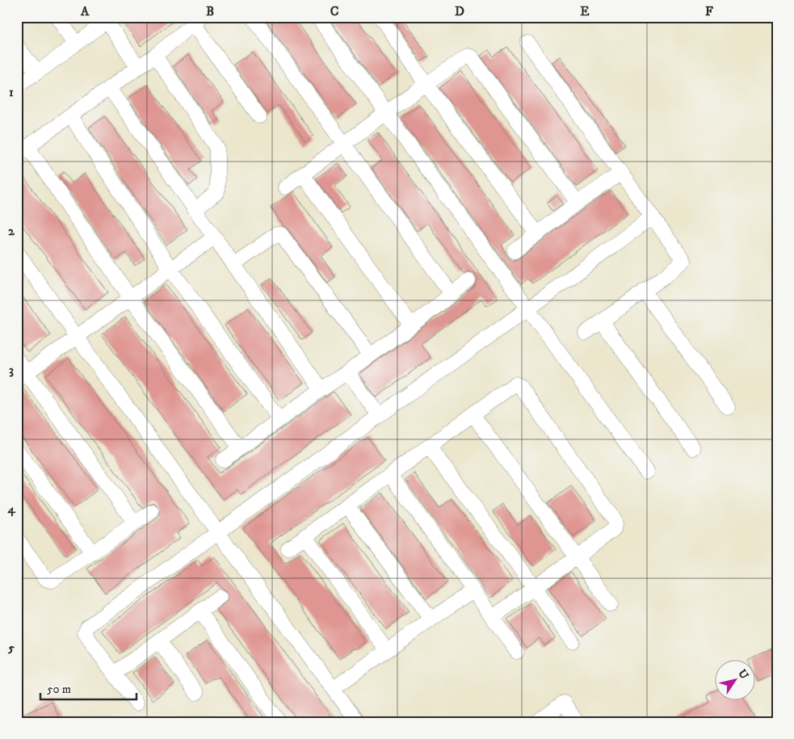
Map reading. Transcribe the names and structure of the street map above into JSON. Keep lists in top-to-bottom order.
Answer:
{
  "scale_bar": "50 m",
  "north": "top right",
  "grid": {
    "columns": [
      "A",
      "B",
      "C",
      "D",
      "E",
      "F"
    ],
    "rows": [
      "1",
      "2",
      "3",
      "4",
      "5"
    ]
  }
}
